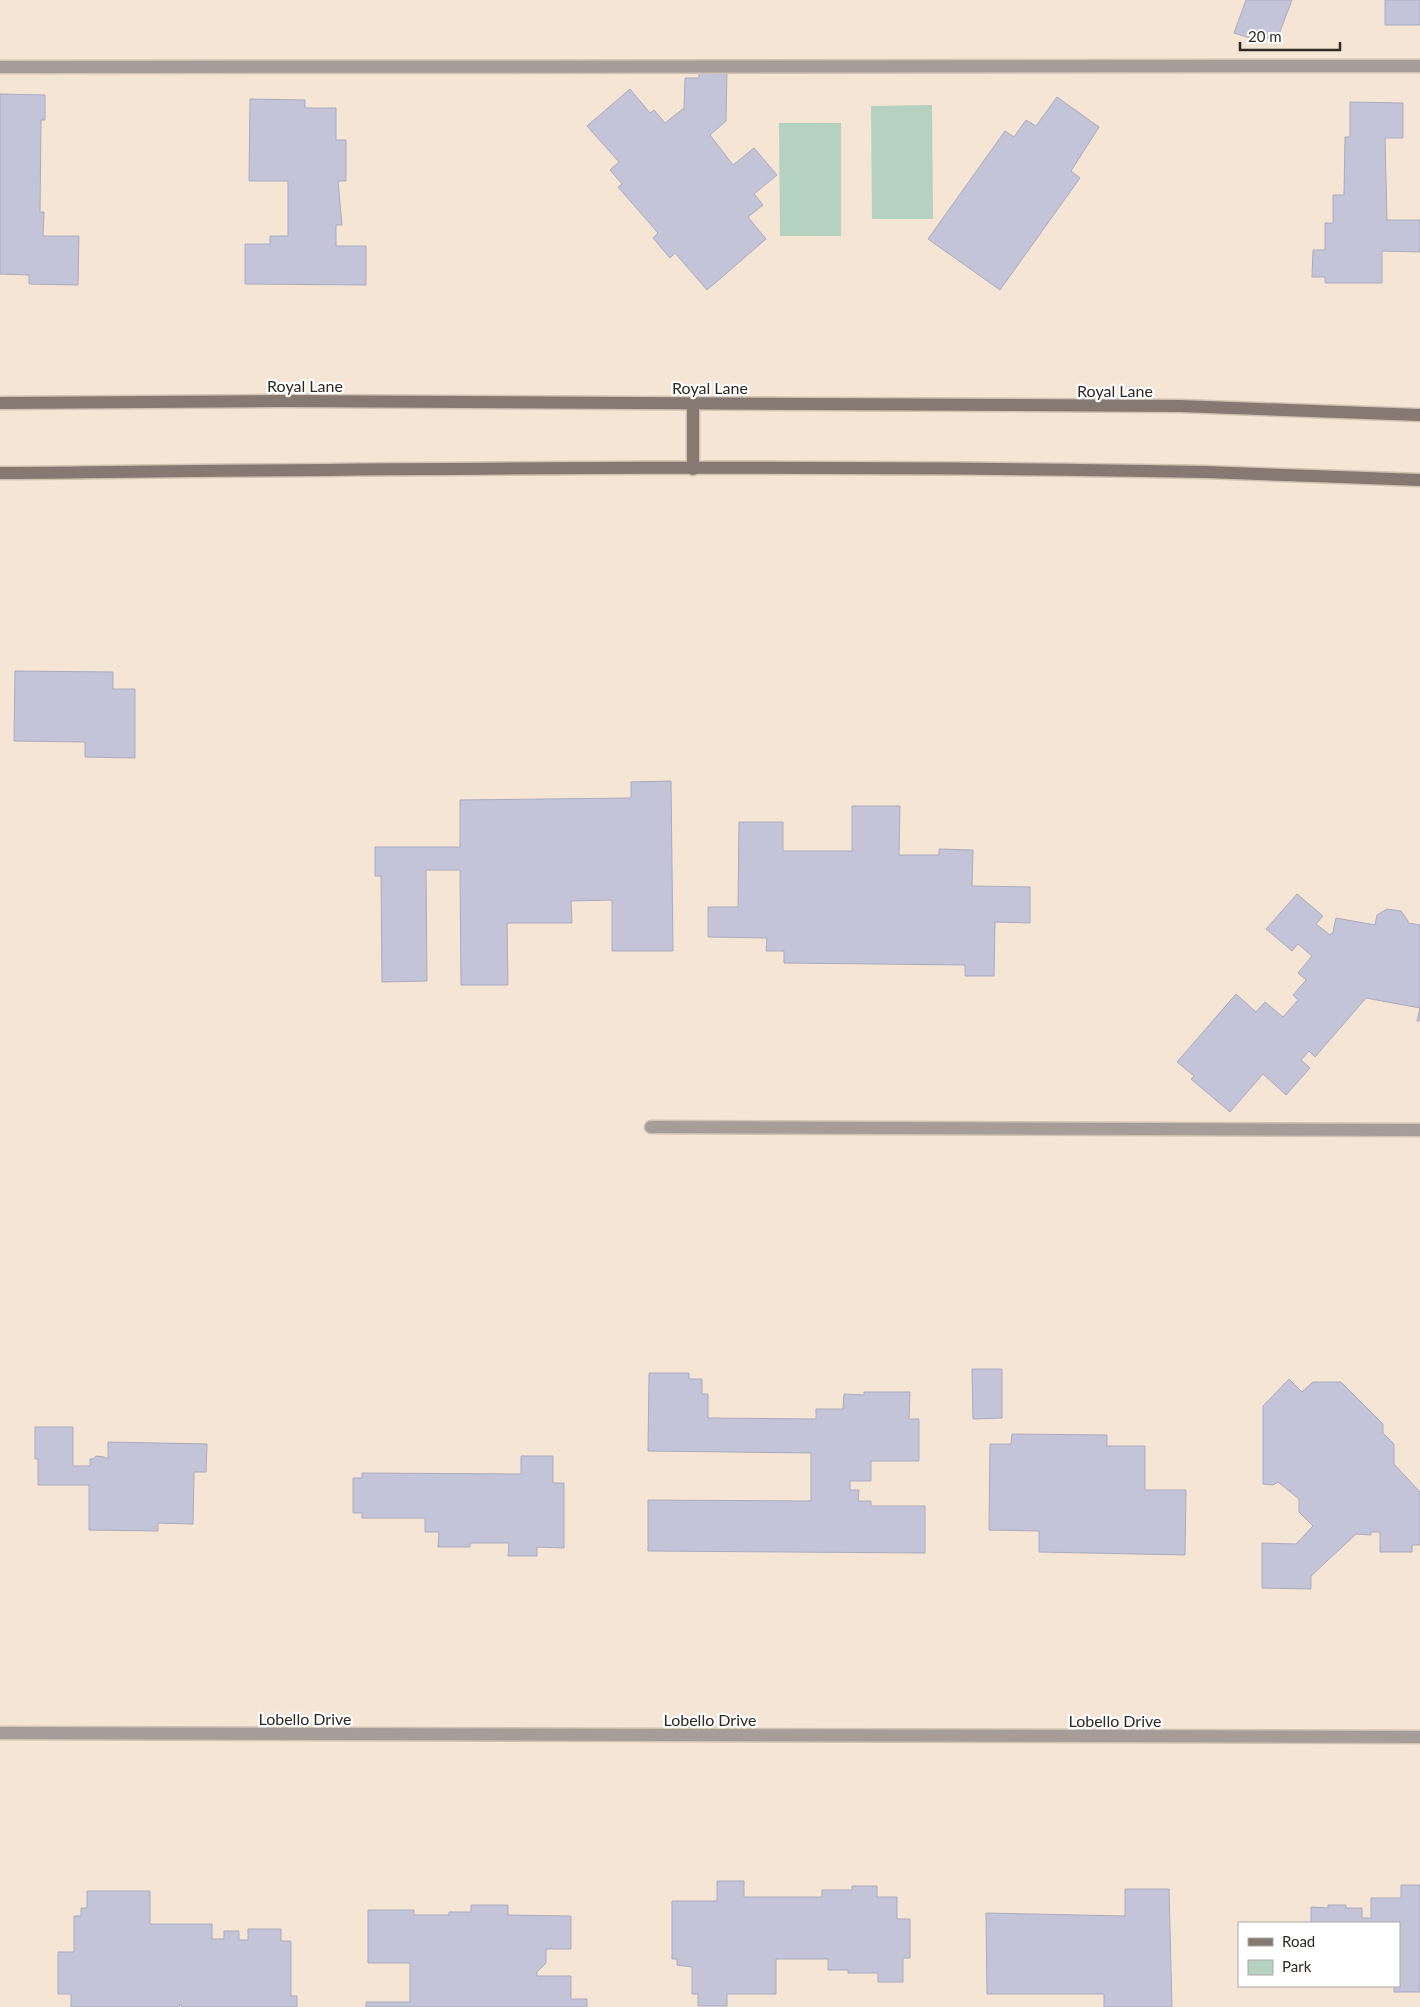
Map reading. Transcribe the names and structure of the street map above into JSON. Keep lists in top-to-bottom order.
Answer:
{
  "streets": {
    "main road": ["Royal Lane"],
    "street": ["Lobello Drive"]
  },
  "legend": ["Road", "Park"],
  "scale_bar": "20 m"
}
